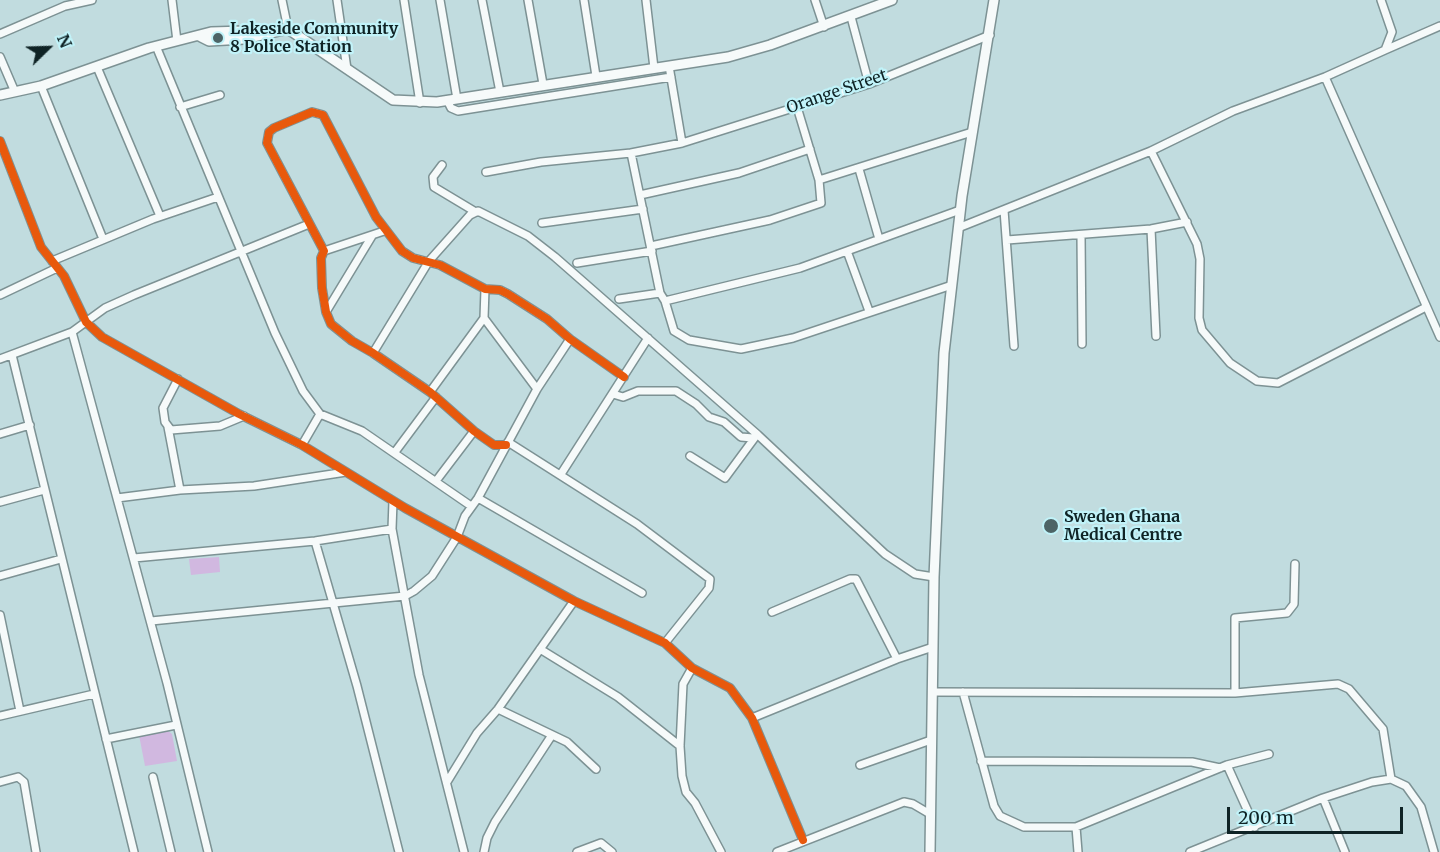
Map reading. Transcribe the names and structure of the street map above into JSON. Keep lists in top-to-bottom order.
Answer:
{
  "streets": {
    "street": ["Orange Street"]
  },
  "places": ["Lakeside Community 8 Police Station", "Sweden Ghana Medical Centre"],
  "scale_bar": "200 m",
  "north": "top right"
}
